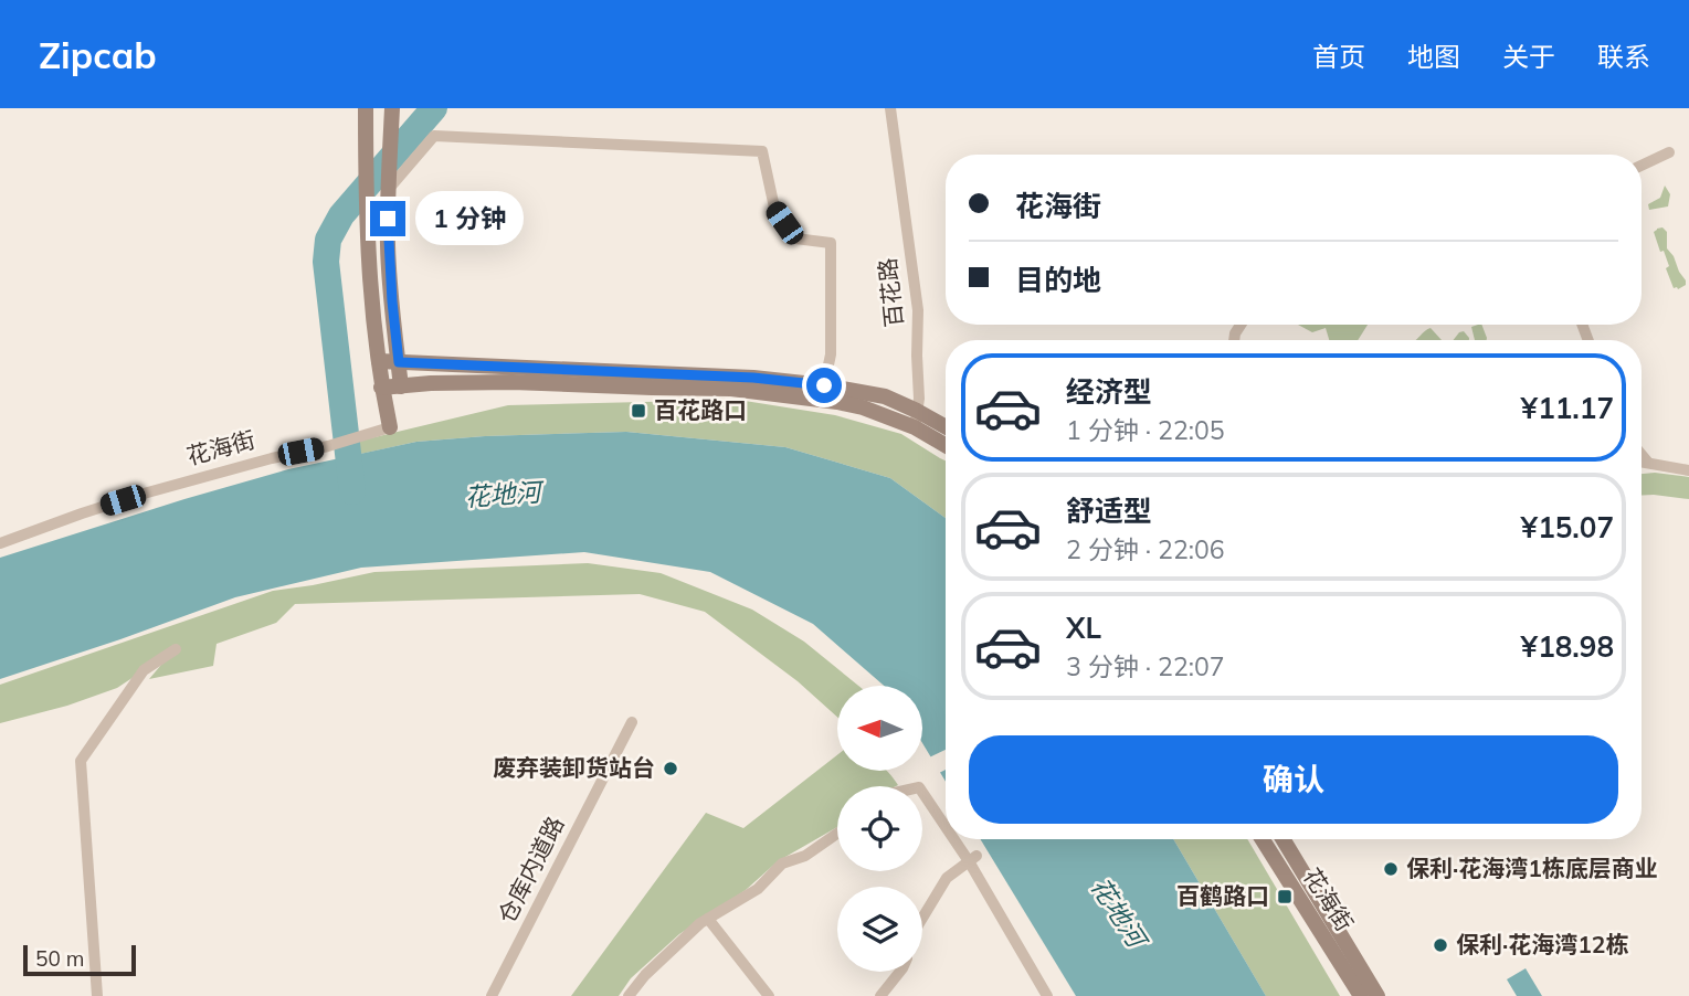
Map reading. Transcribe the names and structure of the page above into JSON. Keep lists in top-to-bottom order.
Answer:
{
  "streets": {
    "street": ["百花路", "花海街", "仓库内道路"]
  },
  "water": ["花地河"],
  "places": {
    "transit": ["百花路口", "百鹤路口"],
    "other": ["废弃装卸货站台", "保利·花海湾1栋底层商业", "保利·花海湾12栋"]
  },
  "scale_bar": "50 m",
  "north": "left",
  "page": {
    "header": "Zipcab",
    "nav": [
      "首页",
      "地图",
      "关于",
      "联系"
    ],
    "banner": ["花海街", "目的地"],
    "bubble": "1 分钟",
    "list": [
      {
        "name": "经济型",
        "note": "1 分钟 · 22:05",
        "value": "¥11.17"
      },
      {
        "name": "舒适型",
        "note": "2 分钟 · 22:06",
        "value": "¥15.07"
      },
      {
        "name": "XL",
        "note": "3 分钟 · 22:07",
        "value": "¥18.98"
      }
    ],
    "buttons": "确认",
    "scale": "50 m"
  }
}
